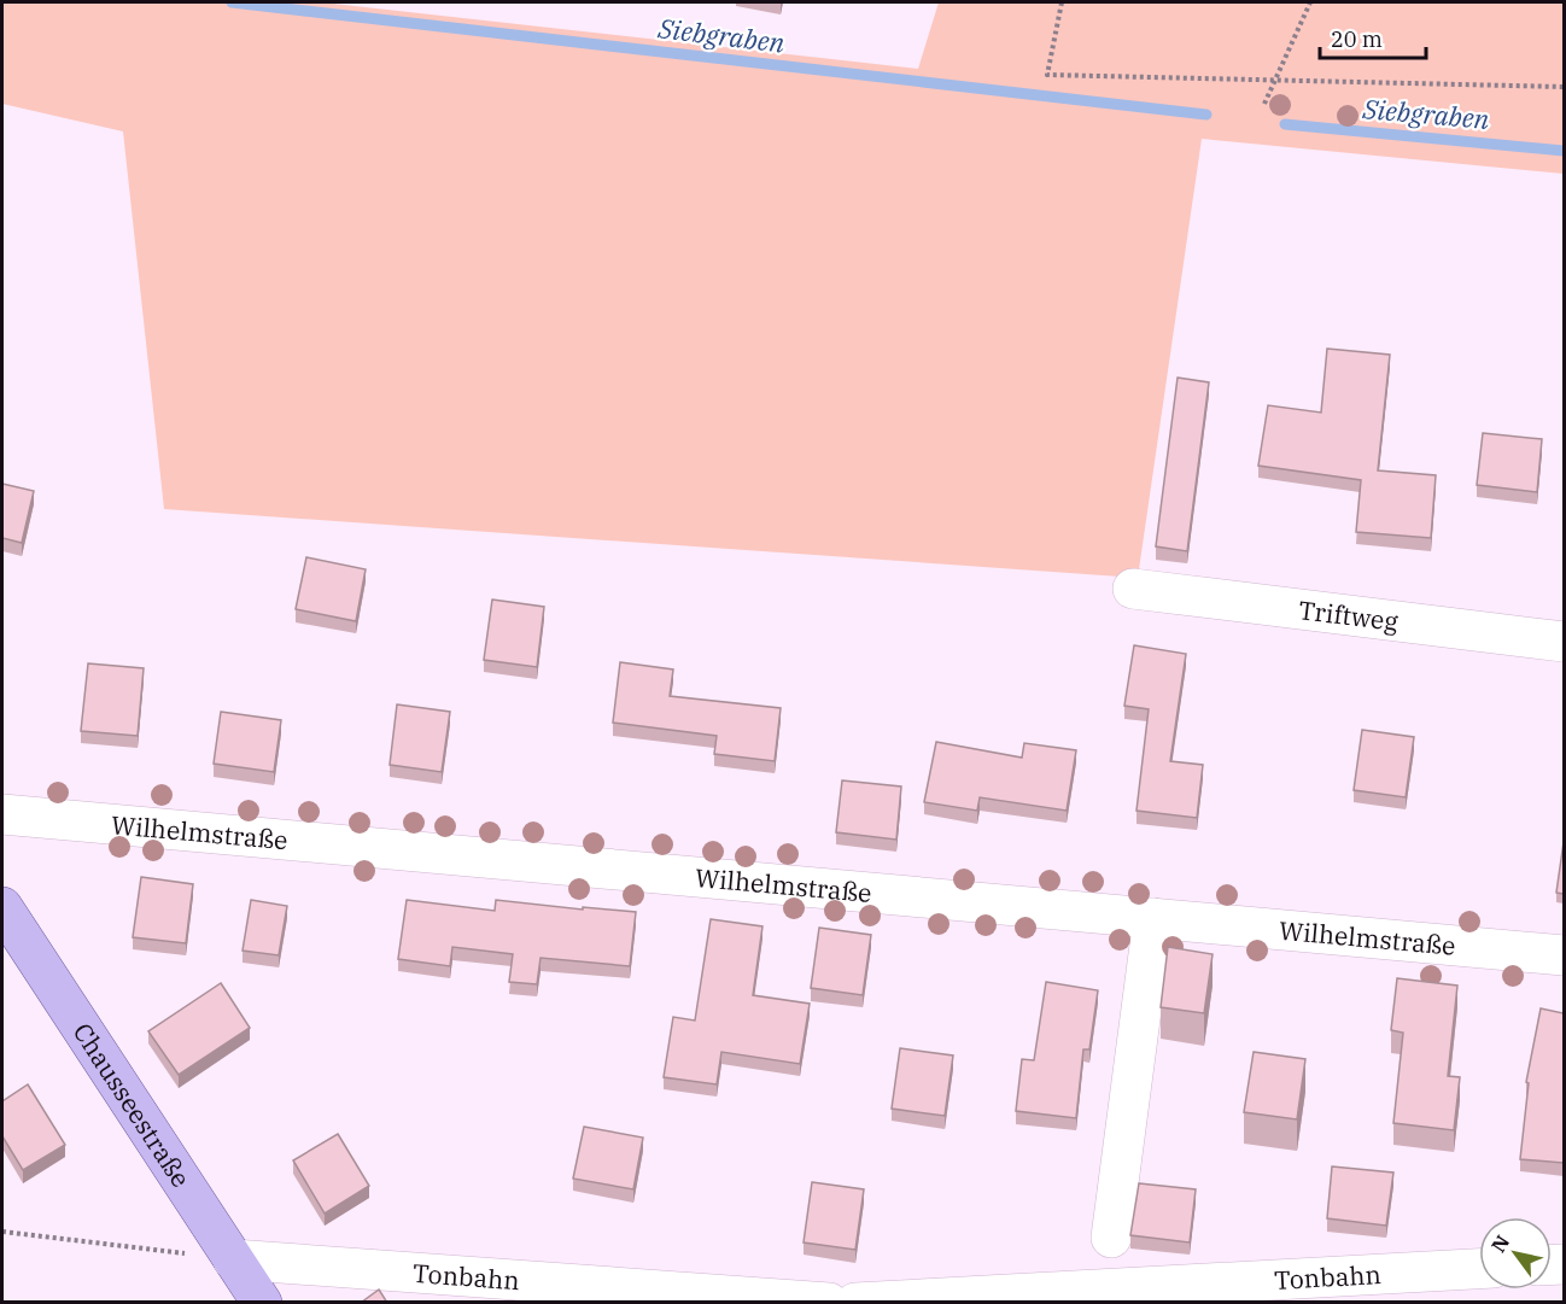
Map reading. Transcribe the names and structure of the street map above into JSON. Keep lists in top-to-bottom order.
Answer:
{
  "streets": {
    "main road": ["Chausseestraße"],
    "street": ["Triftweg", "Wilhelmstraße", "Tonbahn"]
  },
  "crossings": [
    ["Chausseestraße", "Tonbahn"]
  ],
  "water": ["Siebgraben"],
  "scale_bar": "20 m",
  "north": "top left"
}
